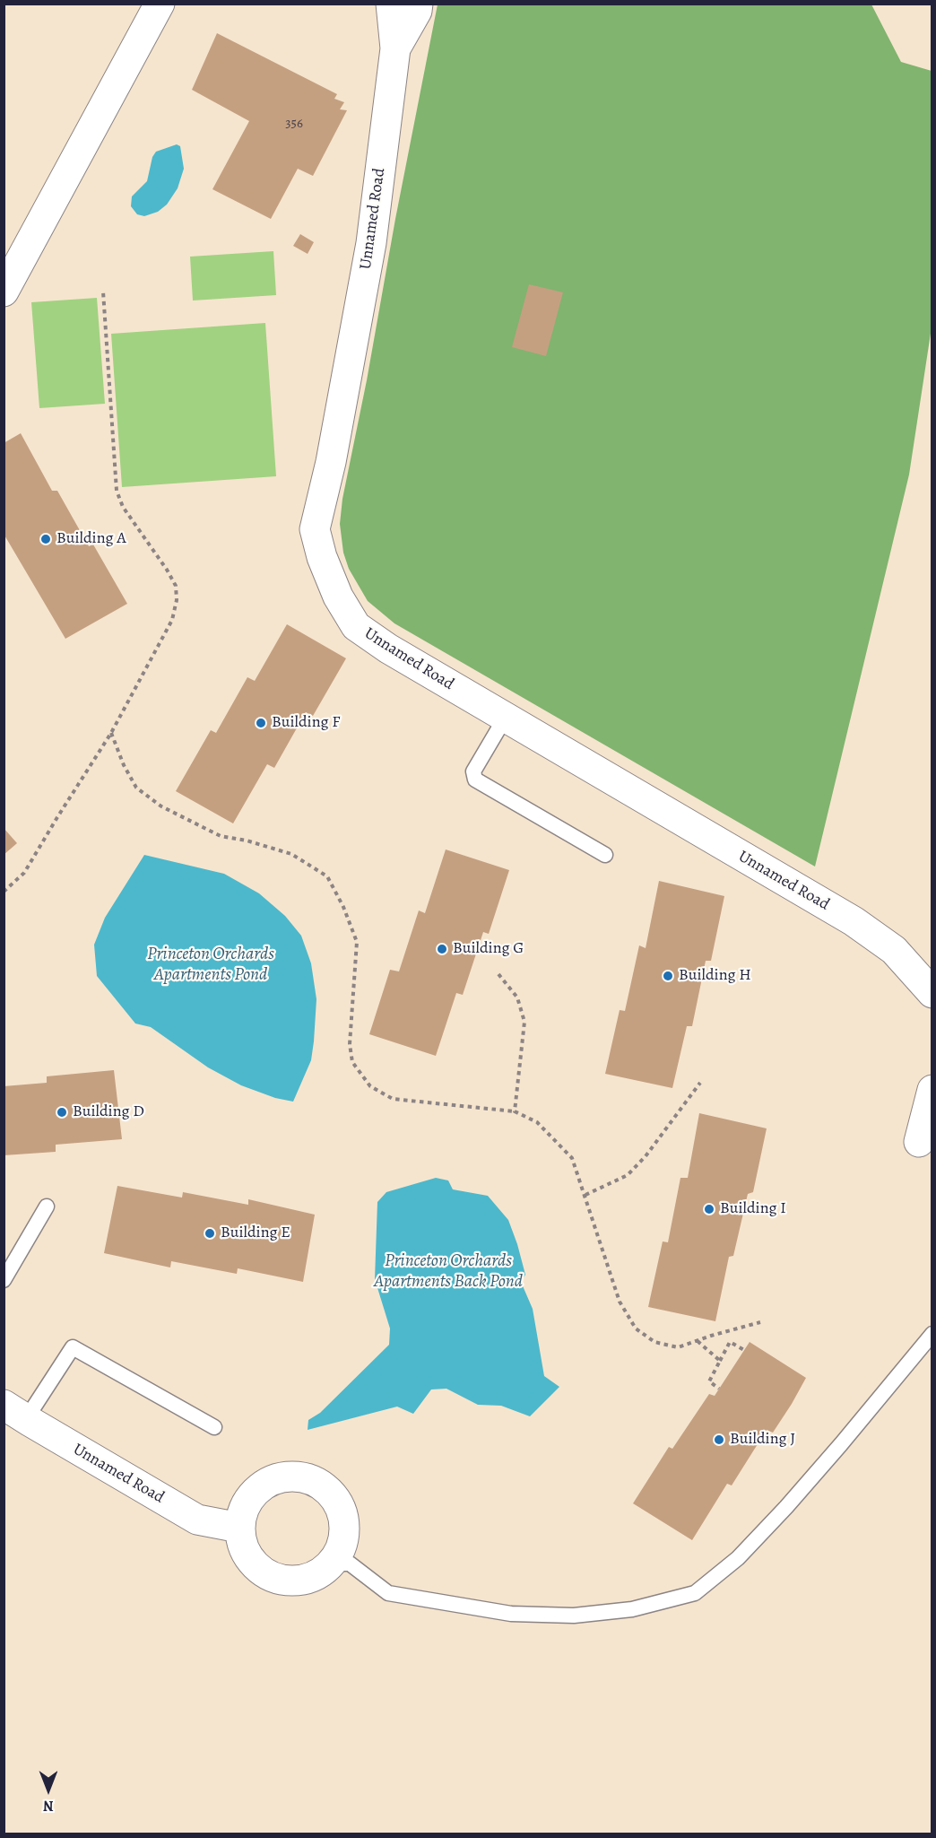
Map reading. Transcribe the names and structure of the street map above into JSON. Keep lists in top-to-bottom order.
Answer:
{
  "streets": {
    "street": ["Unnamed Road"]
  },
  "water": ["Princeton Orchards Apartments Pond", "Princeton Orchards Apartments Back Pond"],
  "places": [
    "Building A",
    "Building F",
    "Building G",
    "Building H",
    "Building D",
    "Building I",
    "Building E",
    "Building J"
  ],
  "house_numbers": ["356"],
  "north": "bottom"
}
